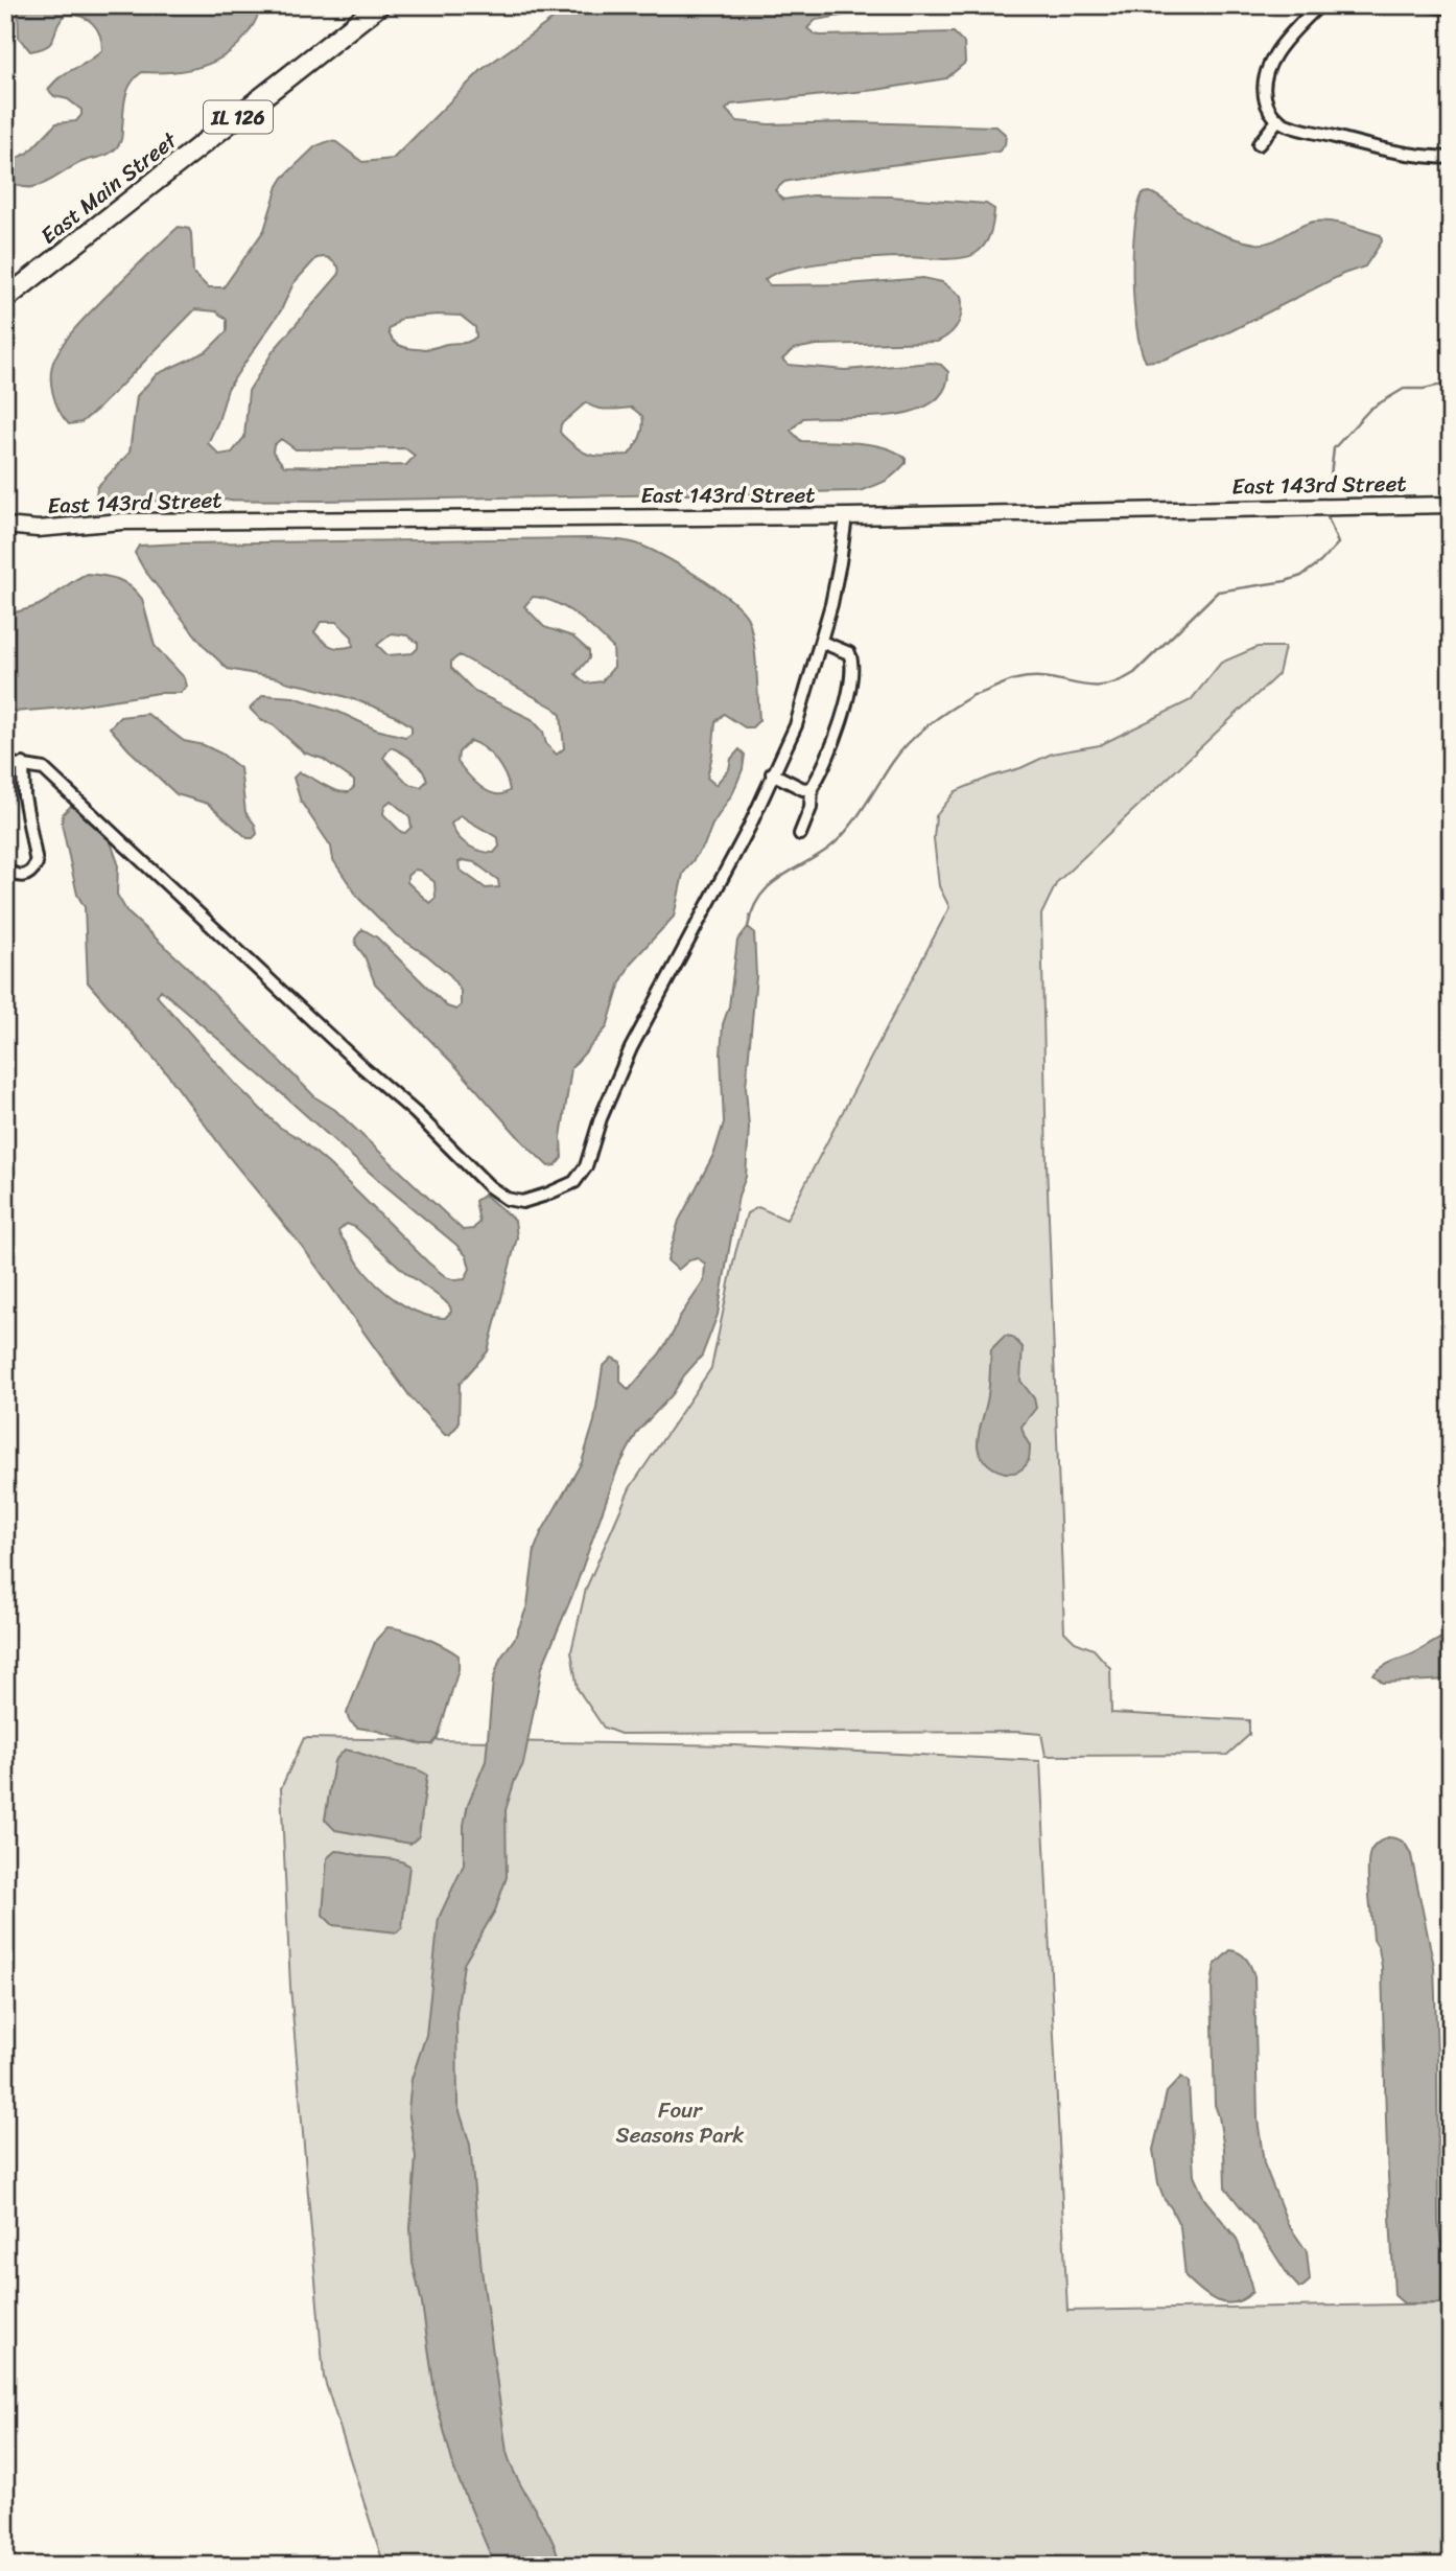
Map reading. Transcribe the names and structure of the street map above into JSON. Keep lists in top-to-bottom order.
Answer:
{
  "streets": {
    "main road": ["IL 126", "East Main Street"],
    "street": ["East 143rd Street"]
  },
  "parks": ["Four Seasons Park"]
}
